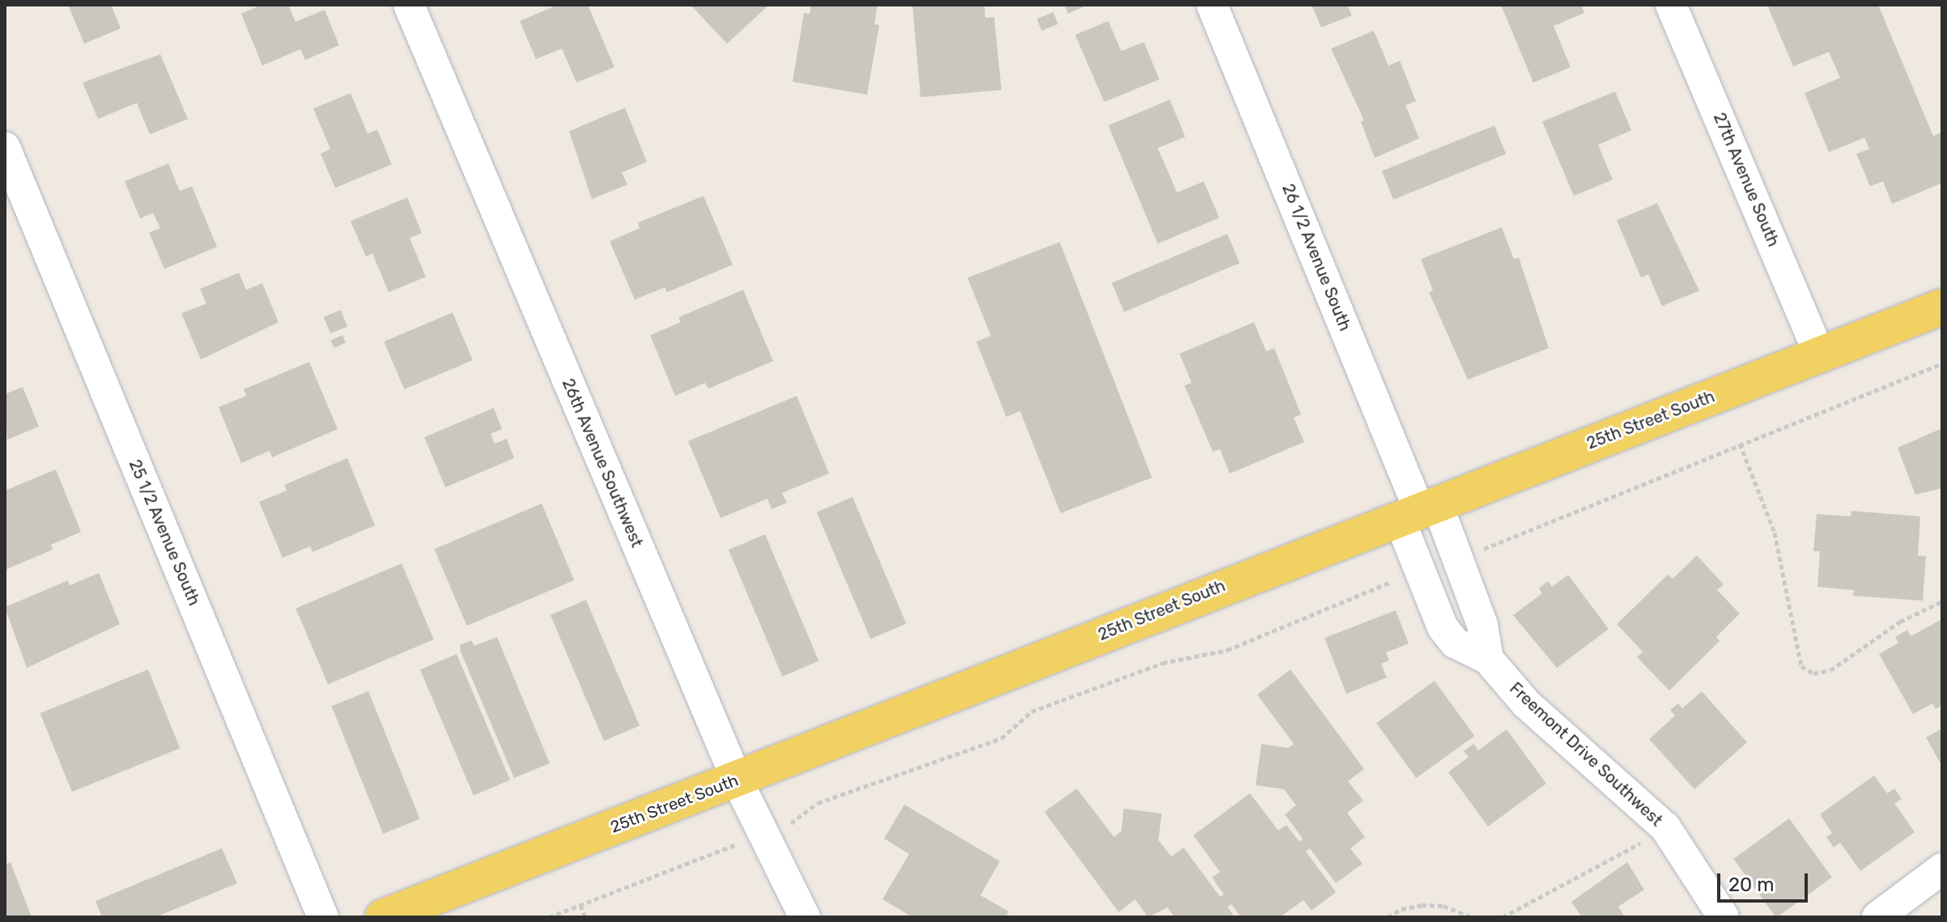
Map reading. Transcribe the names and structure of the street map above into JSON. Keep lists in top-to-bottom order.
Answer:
{
  "streets": {
    "main road": ["25th Street South"],
    "street": [
      "27th Avenue South",
      "26 1/2 Avenue South",
      "26th Avenue Southwest",
      "25 1/2 Avenue South",
      "Freemont Drive Southwest"
    ]
  },
  "crossings": [
    ["27th Avenue South", "25th Street South"],
    ["26 1/2 Avenue South", "25th Street South"],
    ["26 1/2 Avenue South", "Freemont Drive Southwest"],
    ["25th Street South", "26th Avenue Southwest"],
    ["25th Street South", "Freemont Drive Southwest"]
  ],
  "scale_bar": "20 m"
}
